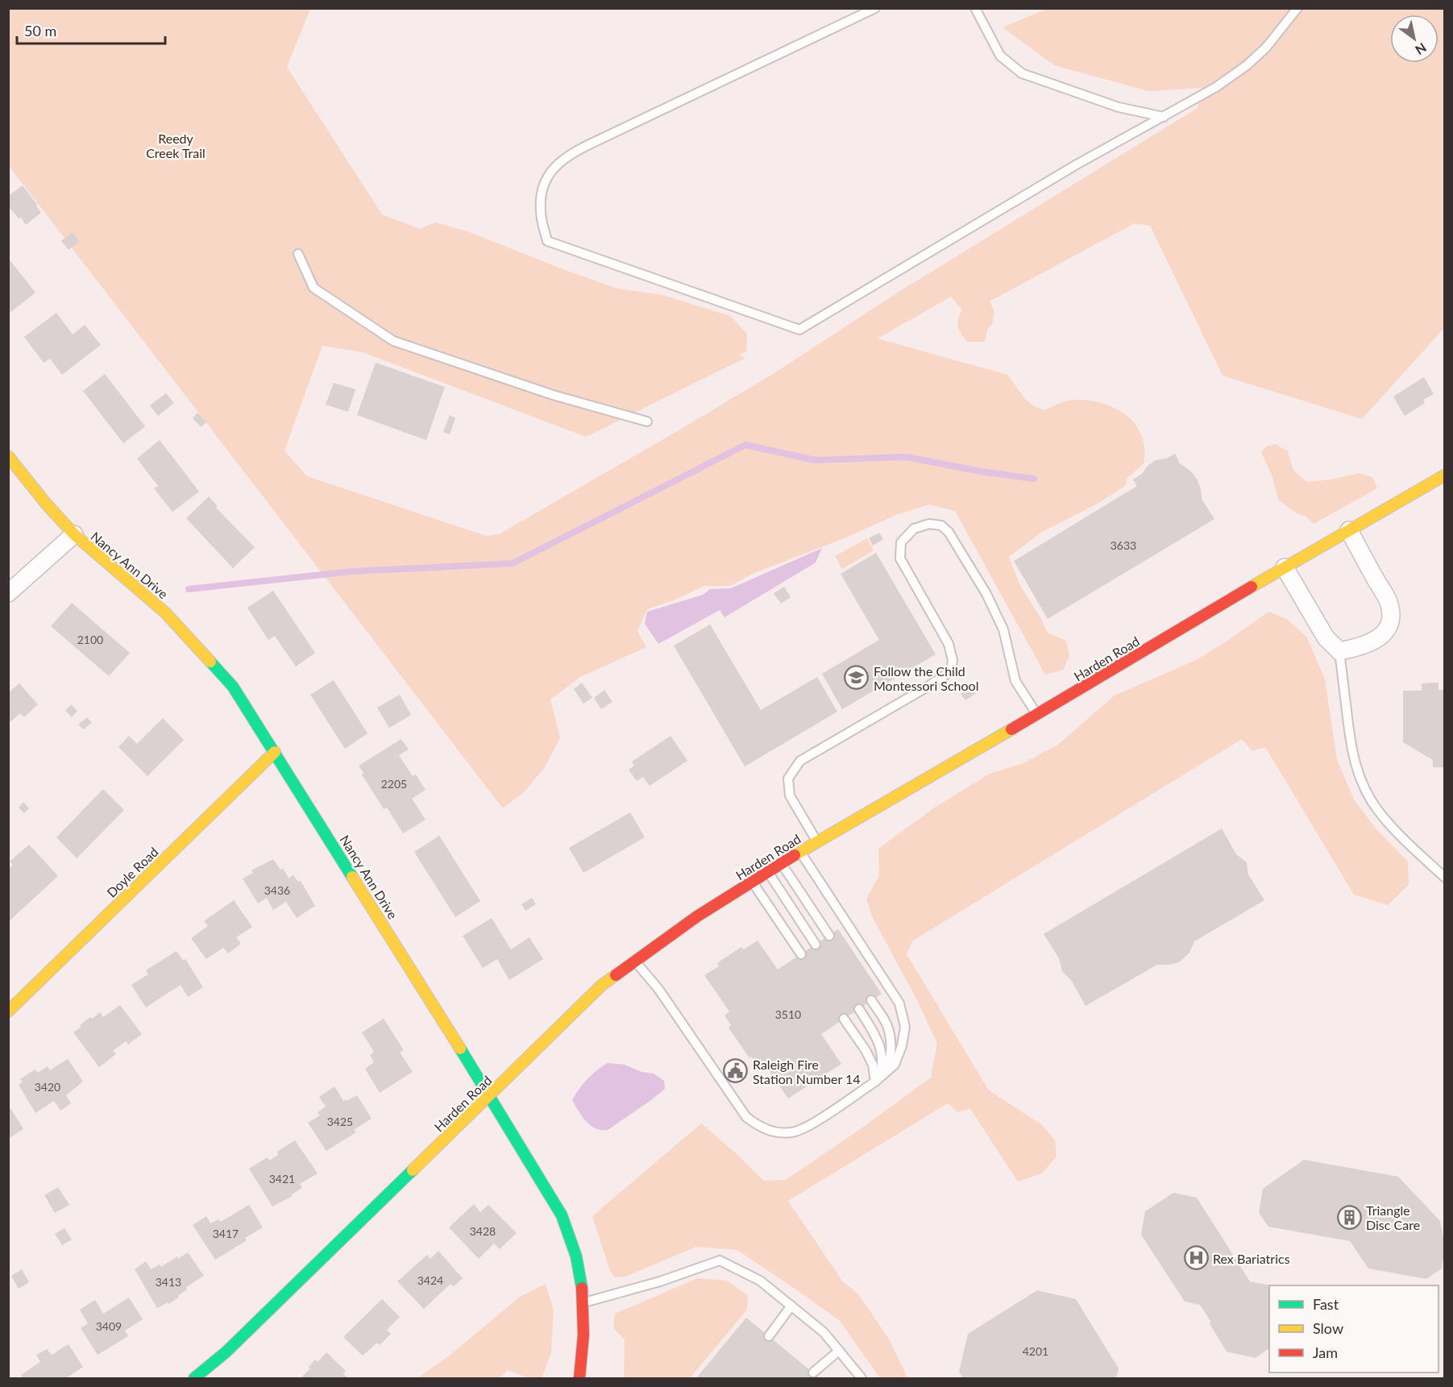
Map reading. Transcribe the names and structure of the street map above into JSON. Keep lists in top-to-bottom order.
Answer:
{
  "streets": {
    "street": ["Nancy Ann Drive", "Harden Road", "Doyle Road"]
  },
  "crossings": [
    ["Nancy Ann Drive", "Harden Road"],
    ["Nancy Ann Drive", "Doyle Road"]
  ],
  "parks": ["Reedy Creek Trail"],
  "places": {
    "school or university": ["Follow the Child Montessori School"],
    "public building": ["Raleigh Fire Station Number 14"],
    "building": ["Triangle Disc Care"],
    "hospital": ["Rex Bariatrics"]
  },
  "house_numbers": [
    "3633",
    "2100",
    "2205",
    "3436",
    "3510",
    "3420",
    "3425",
    "3421",
    "3428",
    "3417",
    "3424",
    "3413",
    "3409",
    "4201"
  ],
  "legend": ["Fast", "Slow", "Jam"],
  "scale_bar": "50 m",
  "north": "bottom right"
}
